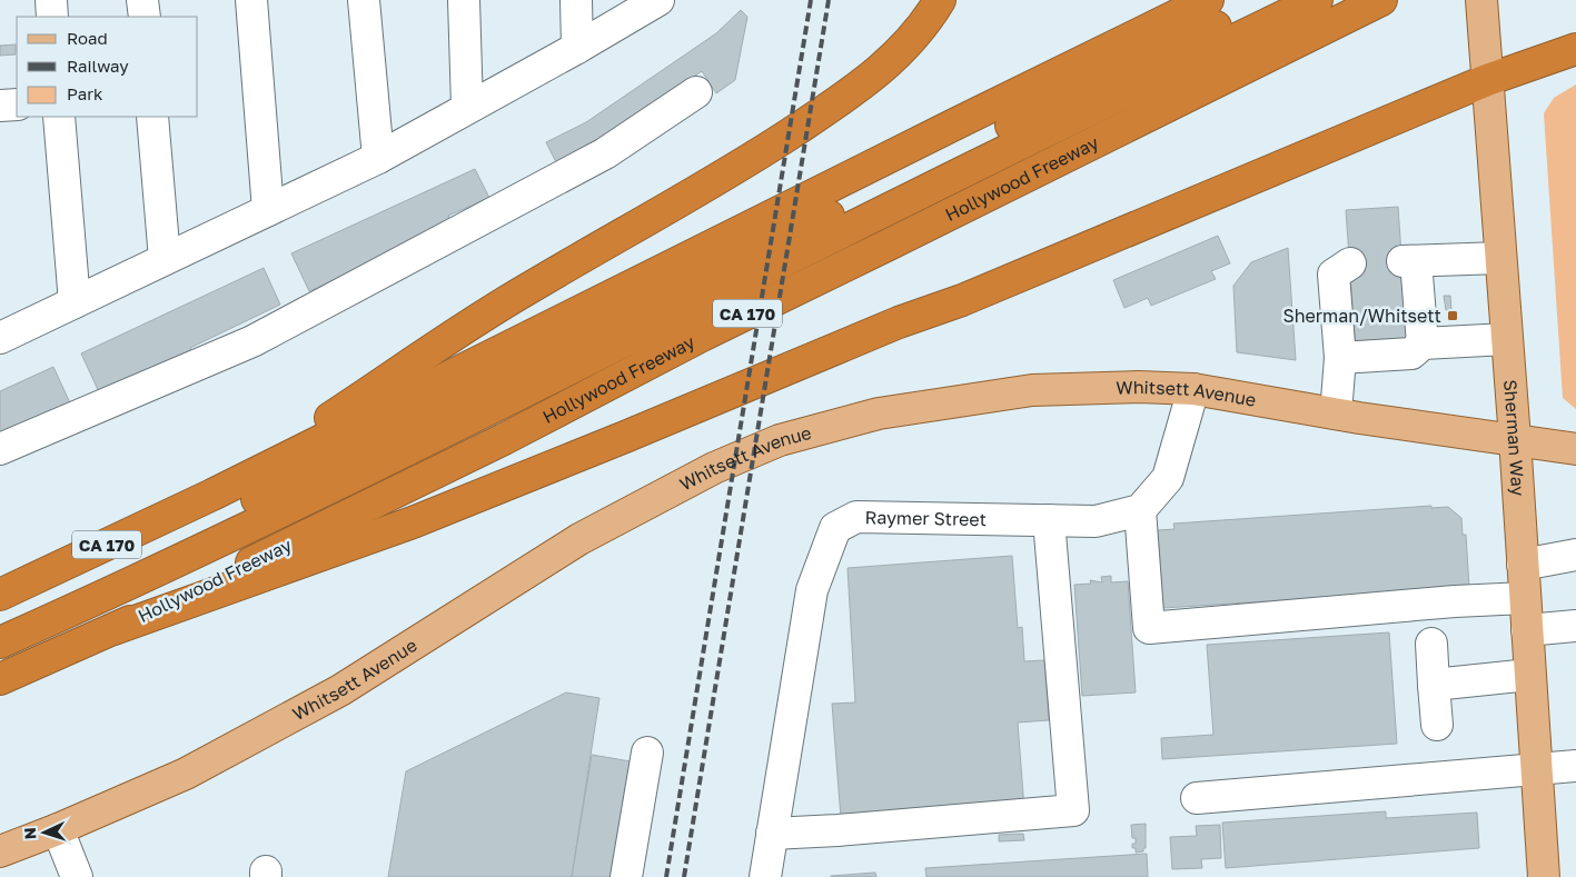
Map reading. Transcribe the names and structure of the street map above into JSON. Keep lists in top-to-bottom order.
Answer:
{
  "streets": {
    "highway": ["Hollywood Freeway", "CA 170"],
    "main road": ["Whitsett Avenue", "Sherman Way"],
    "street": ["Raymer Street"]
  },
  "crossings": [
    ["Whitsett Avenue", "Sherman Way"]
  ],
  "places": {
    "transit": ["Sherman/Whitsett"]
  },
  "legend": ["Road", "Railway", "Park"],
  "north": "left"
}
